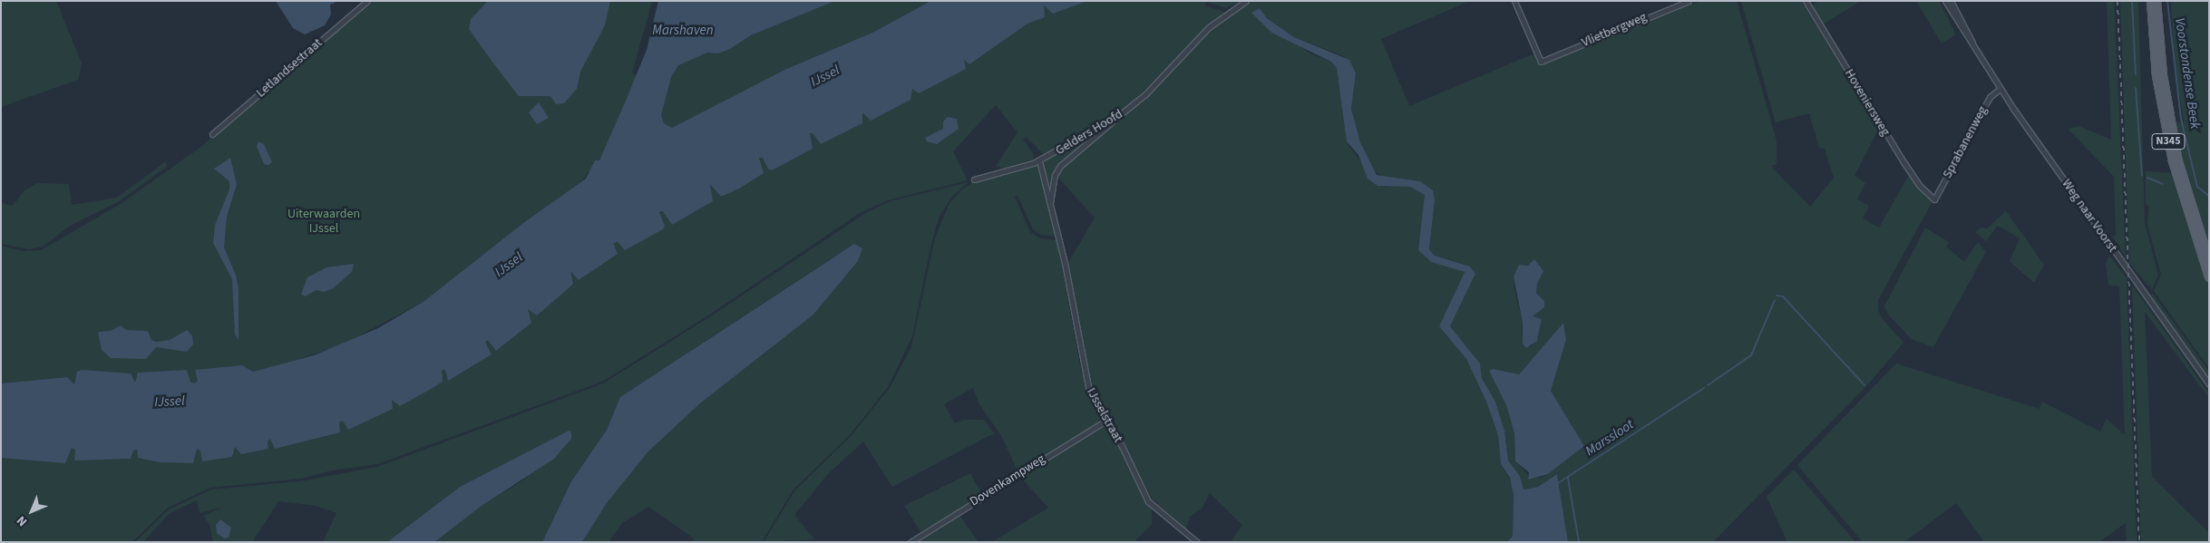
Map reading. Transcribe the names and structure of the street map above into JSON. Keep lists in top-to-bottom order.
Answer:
{
  "streets": {
    "main road": ["N345"],
    "street": [
      "Vlietbergweg",
      "Letlandsestraat",
      "Hoveniersweg",
      "Gelders Hoofd",
      "Sprabanenweg",
      "Weg naar Voorst",
      "IJsselstraat",
      "Dovenkampweg"
    ]
  },
  "crossings": [
    ["Hoveniersweg", "Sprabanenweg"],
    ["Gelders Hoofd", "IJsselstraat"],
    ["Sprabanenweg", "Weg naar Voorst"],
    ["IJsselstraat", "Dovenkampweg"]
  ],
  "water": [
    "Marshaven",
    "Voorstondense Beek",
    "IJssel",
    "Marssloot"
  ],
  "parks": ["Uiterwaarden IJssel"],
  "north": "bottom left"
}
